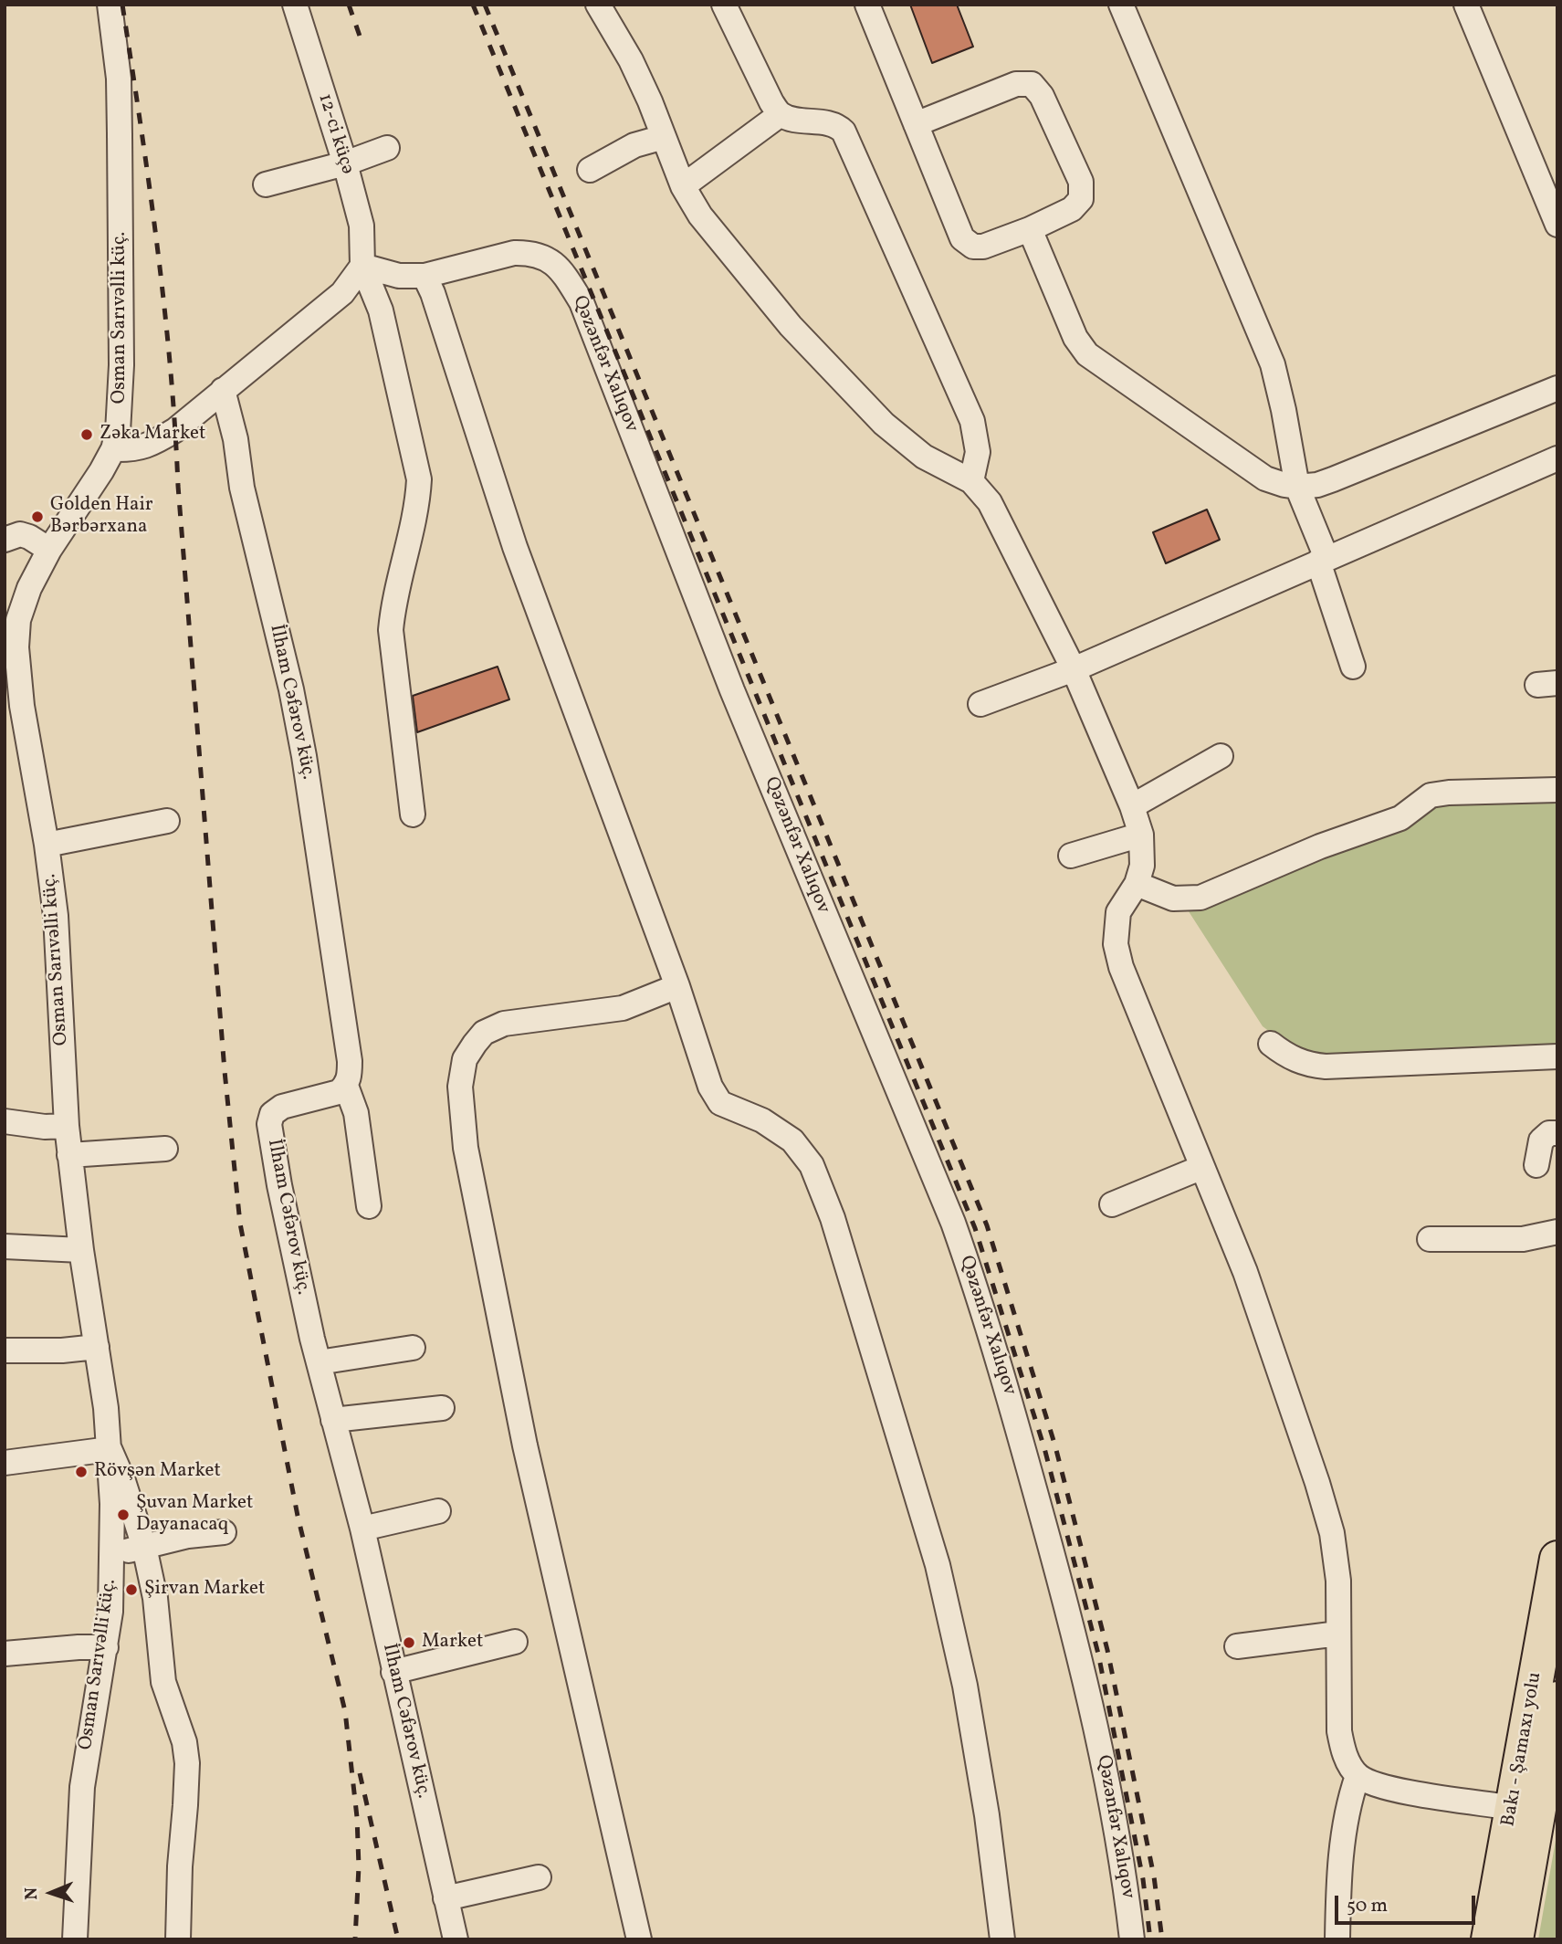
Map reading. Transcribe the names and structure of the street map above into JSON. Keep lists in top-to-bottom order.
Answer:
{
  "streets": {
    "highway": ["Bakı - Şamaxı yolu"],
    "street": [
      "12-ci küçə",
      "Osman Sarıvəlli küç.",
      "Qəzənfər Xalıqov",
      "İlham Cəfərov küç."
    ]
  },
  "crossings": [
    ["12-ci küçə", "Qəzənfər Xalıqov"]
  ],
  "places": [
    "Zəka Market",
    "Golden Hair Bərbərxana",
    "Rövşən Market",
    "Şuvan Market Dayanacaq",
    "Şirvan Market",
    "Market"
  ],
  "scale_bar": "50 m",
  "north": "left"
}
